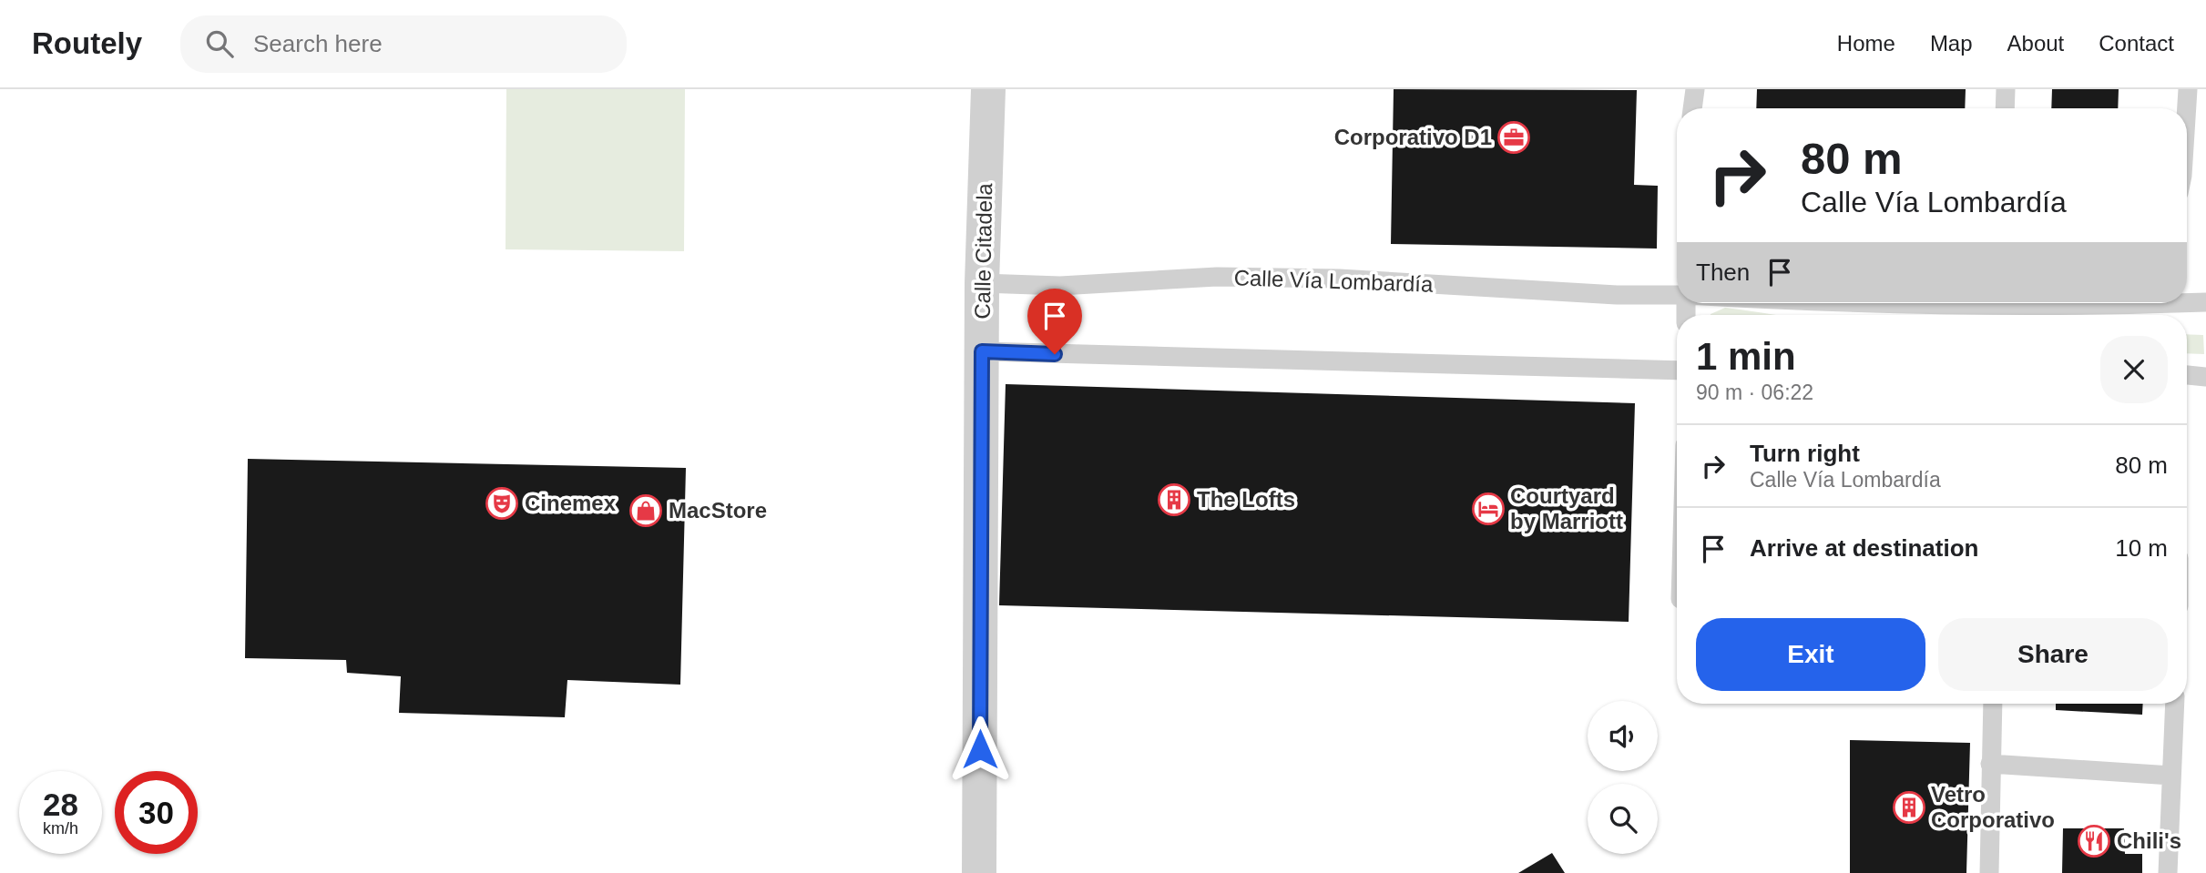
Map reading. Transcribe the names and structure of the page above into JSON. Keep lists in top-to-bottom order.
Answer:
{
  "streets": {
    "street": ["Calle Citadela"],
    "lane": ["Calle Vía Lombardía"]
  },
  "crossings": [
    ["Calle Citadela", "Calle Vía Lombardía"]
  ],
  "places": {
    "office": ["Corporativo D1"],
    "building": ["The Lofts", "Vetro Corporativo"],
    "theatre": ["Cinemex"],
    "hotel": ["Courtyard by Marriott"],
    "shop": ["MacStore"],
    "restaurant": ["Chili's"]
  },
  "page": {
    "header": "Routely",
    "search": "Search here",
    "nav": [
      "Home",
      "Map",
      "About",
      "Contact"
    ],
    "turn": ["80 m", "Calle Vía Lombardía"],
    "then": "Then",
    "heading": ["1 min", "90 m · 06:22"],
    "list": [
      {
        "name": "Turn right",
        "note": "Calle Vía Lombardía",
        "value": "80 m"
      },
      {
        "name": "Arrive at destination",
        "value": "10 m"
      }
    ],
    "buttons": ["Exit", "Share"],
    "speed": "28 km/h",
    "limit": "30"
  }
}
